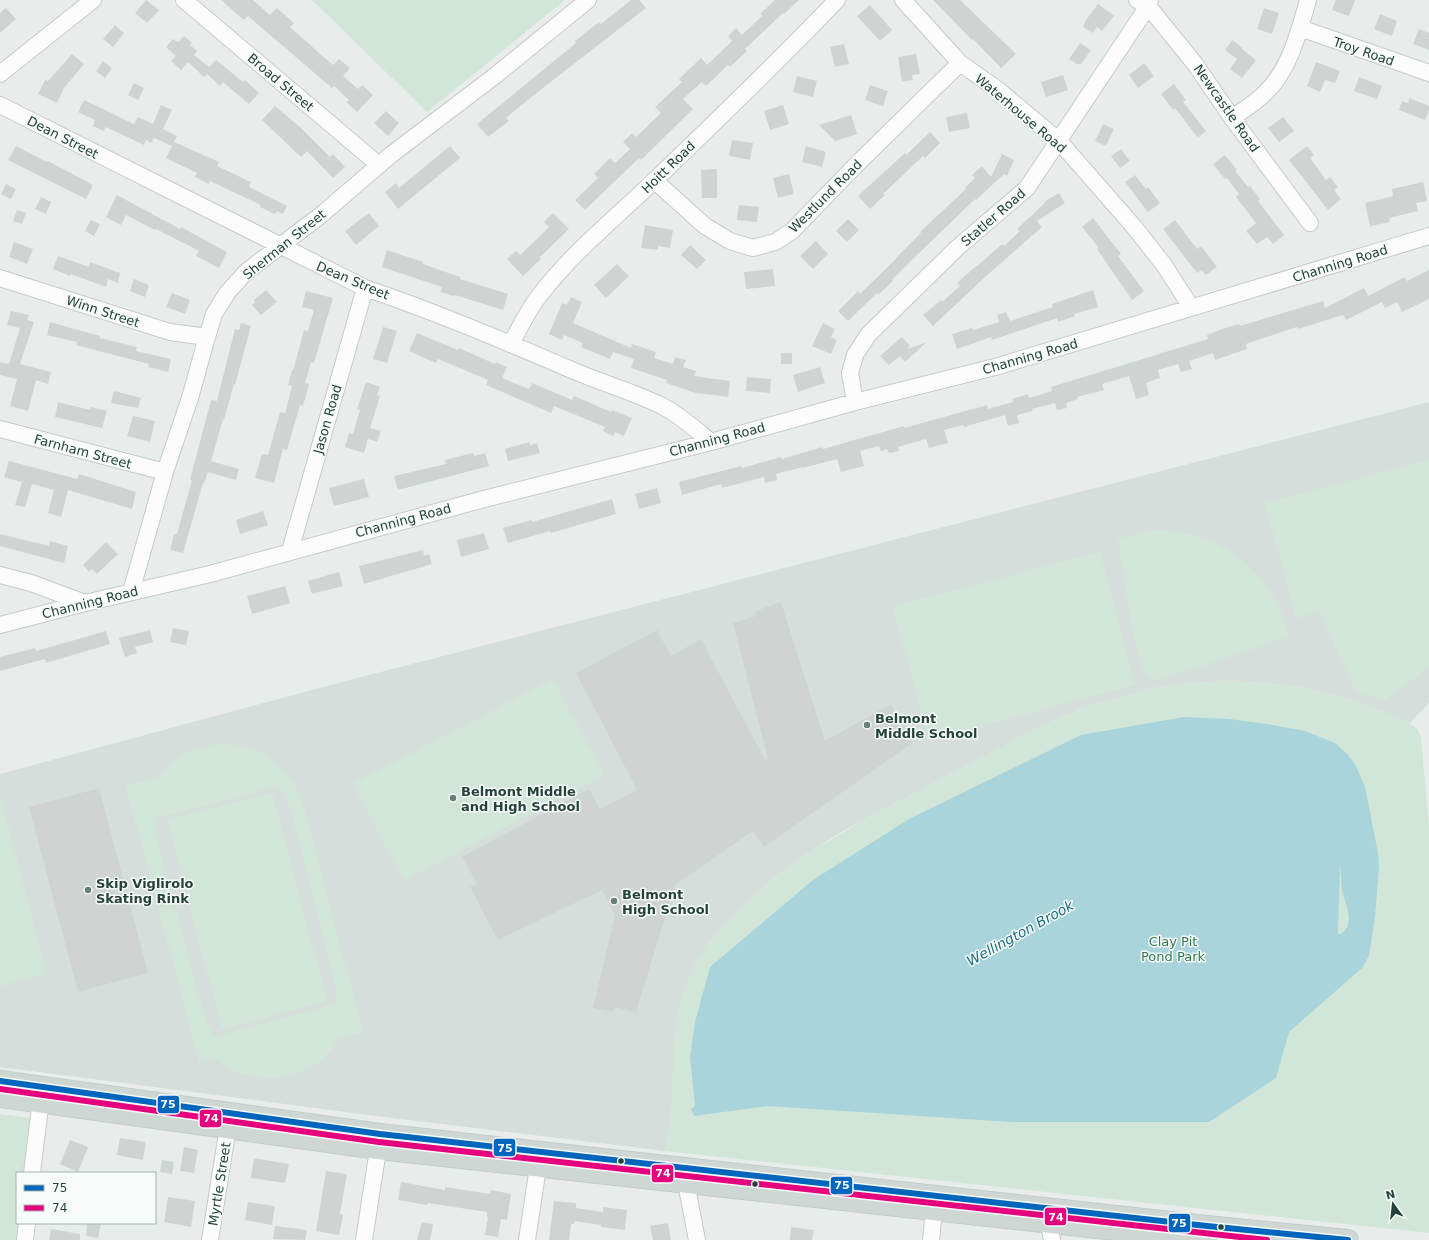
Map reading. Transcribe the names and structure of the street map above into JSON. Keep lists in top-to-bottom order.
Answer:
{
  "streets": {
    "street": [
      "Troy Road",
      "Broad Street",
      "Newcastle Road",
      "Waterhouse Road",
      "Dean Street",
      "Hoitt Road",
      "Westlund Road",
      "Statler Road",
      "Sherman Street",
      "Channing Road",
      "Winn Street",
      "Jason Road",
      "Farnham Street",
      "Myrtle Street"
    ]
  },
  "crossings": [
    ["Broad Street", "Sherman Street"],
    ["Newcastle Road", "Statler Road"],
    ["Waterhouse Road", "Westlund Road"],
    ["Waterhouse Road", "Statler Road"],
    ["Waterhouse Road", "Channing Road"],
    ["Dean Street", "Hoitt Road"],
    ["Dean Street", "Sherman Street"],
    ["Dean Street", "Channing Road"],
    ["Dean Street", "Jason Road"],
    ["Hoitt Road", "Westlund Road"],
    ["Statler Road", "Channing Road"],
    ["Sherman Street", "Channing Road"],
    ["Sherman Street", "Winn Street"],
    ["Sherman Street", "Farnham Street"],
    ["Channing Road", "Jason Road"]
  ],
  "water": ["Wellington Brook"],
  "parks": ["Clay Pit Pond Park"],
  "places": [
    "Belmont Middle School",
    "Belmont Middle and High School",
    "Skip Viglirolo Skating Rink",
    "Belmont High School"
  ],
  "lines": ["transit line 75", "transit line 74"],
  "legend": ["75", "74"],
  "north": "top"
}
